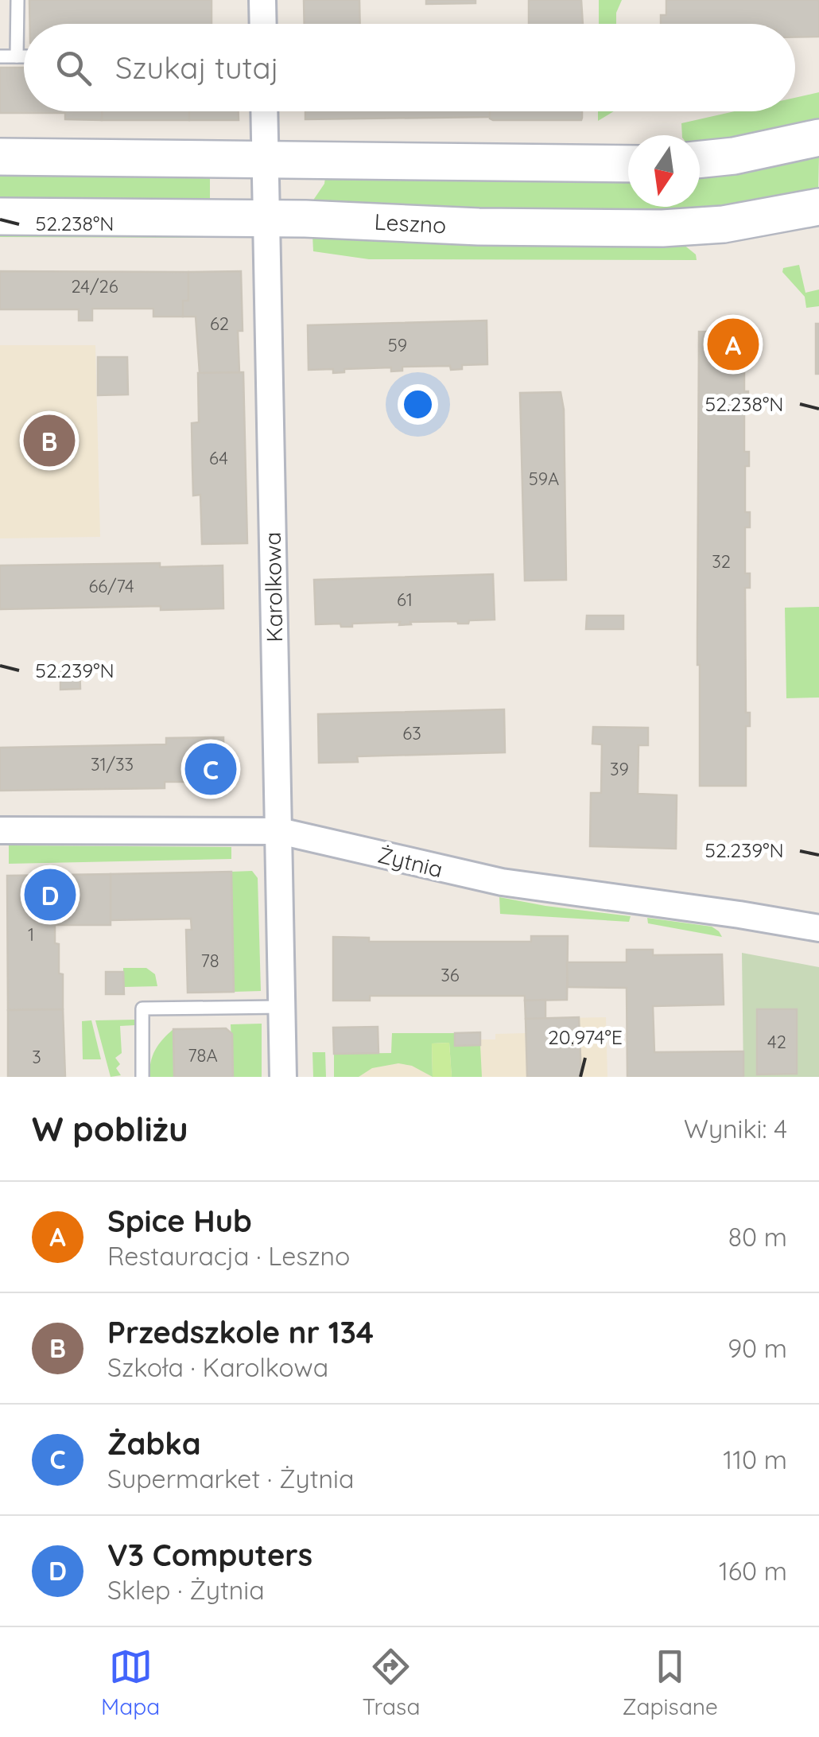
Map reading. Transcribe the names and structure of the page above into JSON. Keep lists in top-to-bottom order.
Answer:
{
  "streets": {
    "main road": ["Leszno"],
    "street": ["Karolkowa", "Żytnia"]
  },
  "crossings": [
    ["Leszno", "Karolkowa"],
    ["Karolkowa", "Żytnia"]
  ],
  "house_numbers": [
    "24/26",
    "62",
    "59",
    "64",
    "59A",
    "32",
    "66/74",
    "61",
    "63",
    "31/33",
    "39",
    "1",
    "78",
    "36",
    "42",
    "78A",
    "3"
  ],
  "north": "bottom",
  "page": {
    "search": "Szukaj tutaj",
    "pins": [
      "A",
      "B",
      "C",
      "D"
    ],
    "heading": ["W pobliżu", "Wyniki: 4"],
    "list": [
      {
        "mark": "A",
        "name": "Spice Hub",
        "note": "Restauracja · Leszno",
        "value": "80 m"
      },
      {
        "mark": "B",
        "name": "Przedszkole nr 134",
        "note": "Szkoła · Karolkowa",
        "value": "90 m"
      },
      {
        "mark": "C",
        "name": "Żabka",
        "note": "Supermarket · Żytnia",
        "value": "110 m"
      },
      {
        "mark": "D",
        "name": "V3 Computers",
        "note": "Sklep · Żytnia",
        "value": "160 m"
      }
    ],
    "nav": ["Mapa", "Trasa", "Zapisane"]
  },
  "coordinates": ["52.238°N", "52.239°N", "20.974°E"]
}
